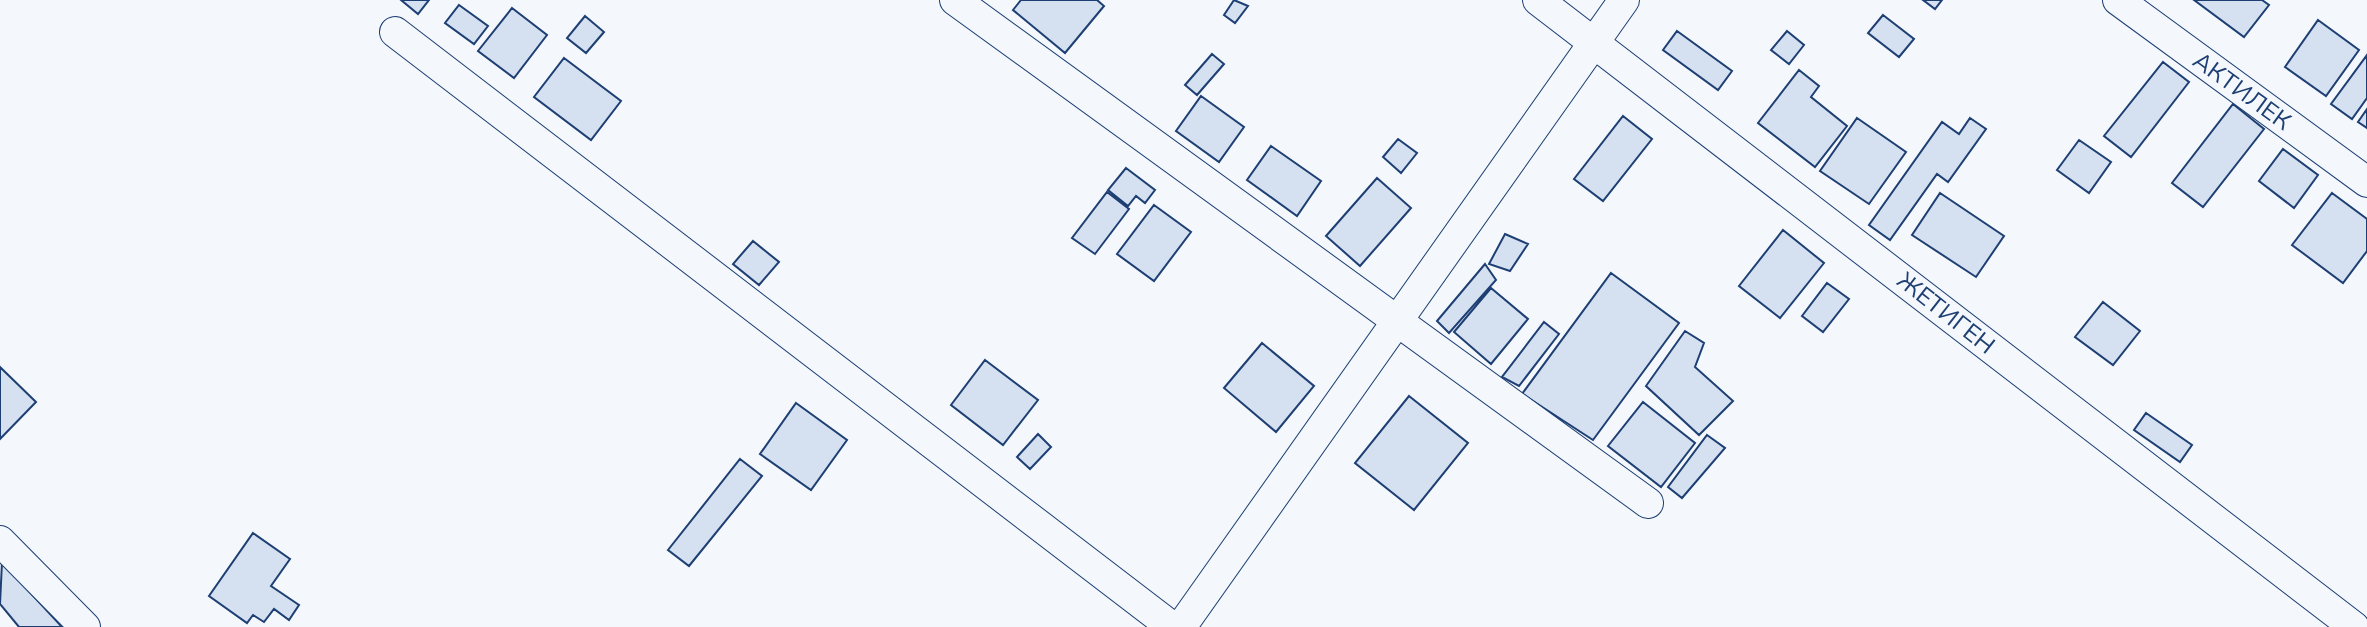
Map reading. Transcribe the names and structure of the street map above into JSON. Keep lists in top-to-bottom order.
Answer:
{
  "streets": {
    "street": ["АКТИЛЕК", "ЖЕТИГЕН"]
  }
}
